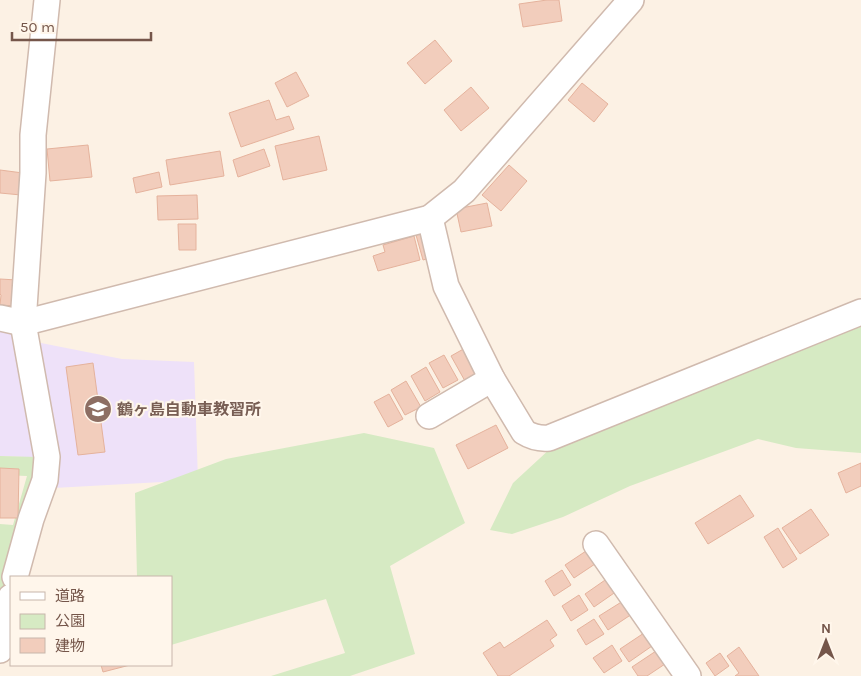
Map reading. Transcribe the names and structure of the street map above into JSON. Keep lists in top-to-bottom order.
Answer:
{
  "places": {
    "school or university": ["鶴ヶ島自動車教習所"]
  },
  "legend": ["道路", "公園", "建物"],
  "scale_bar": "50 m",
  "north": "top"
}
